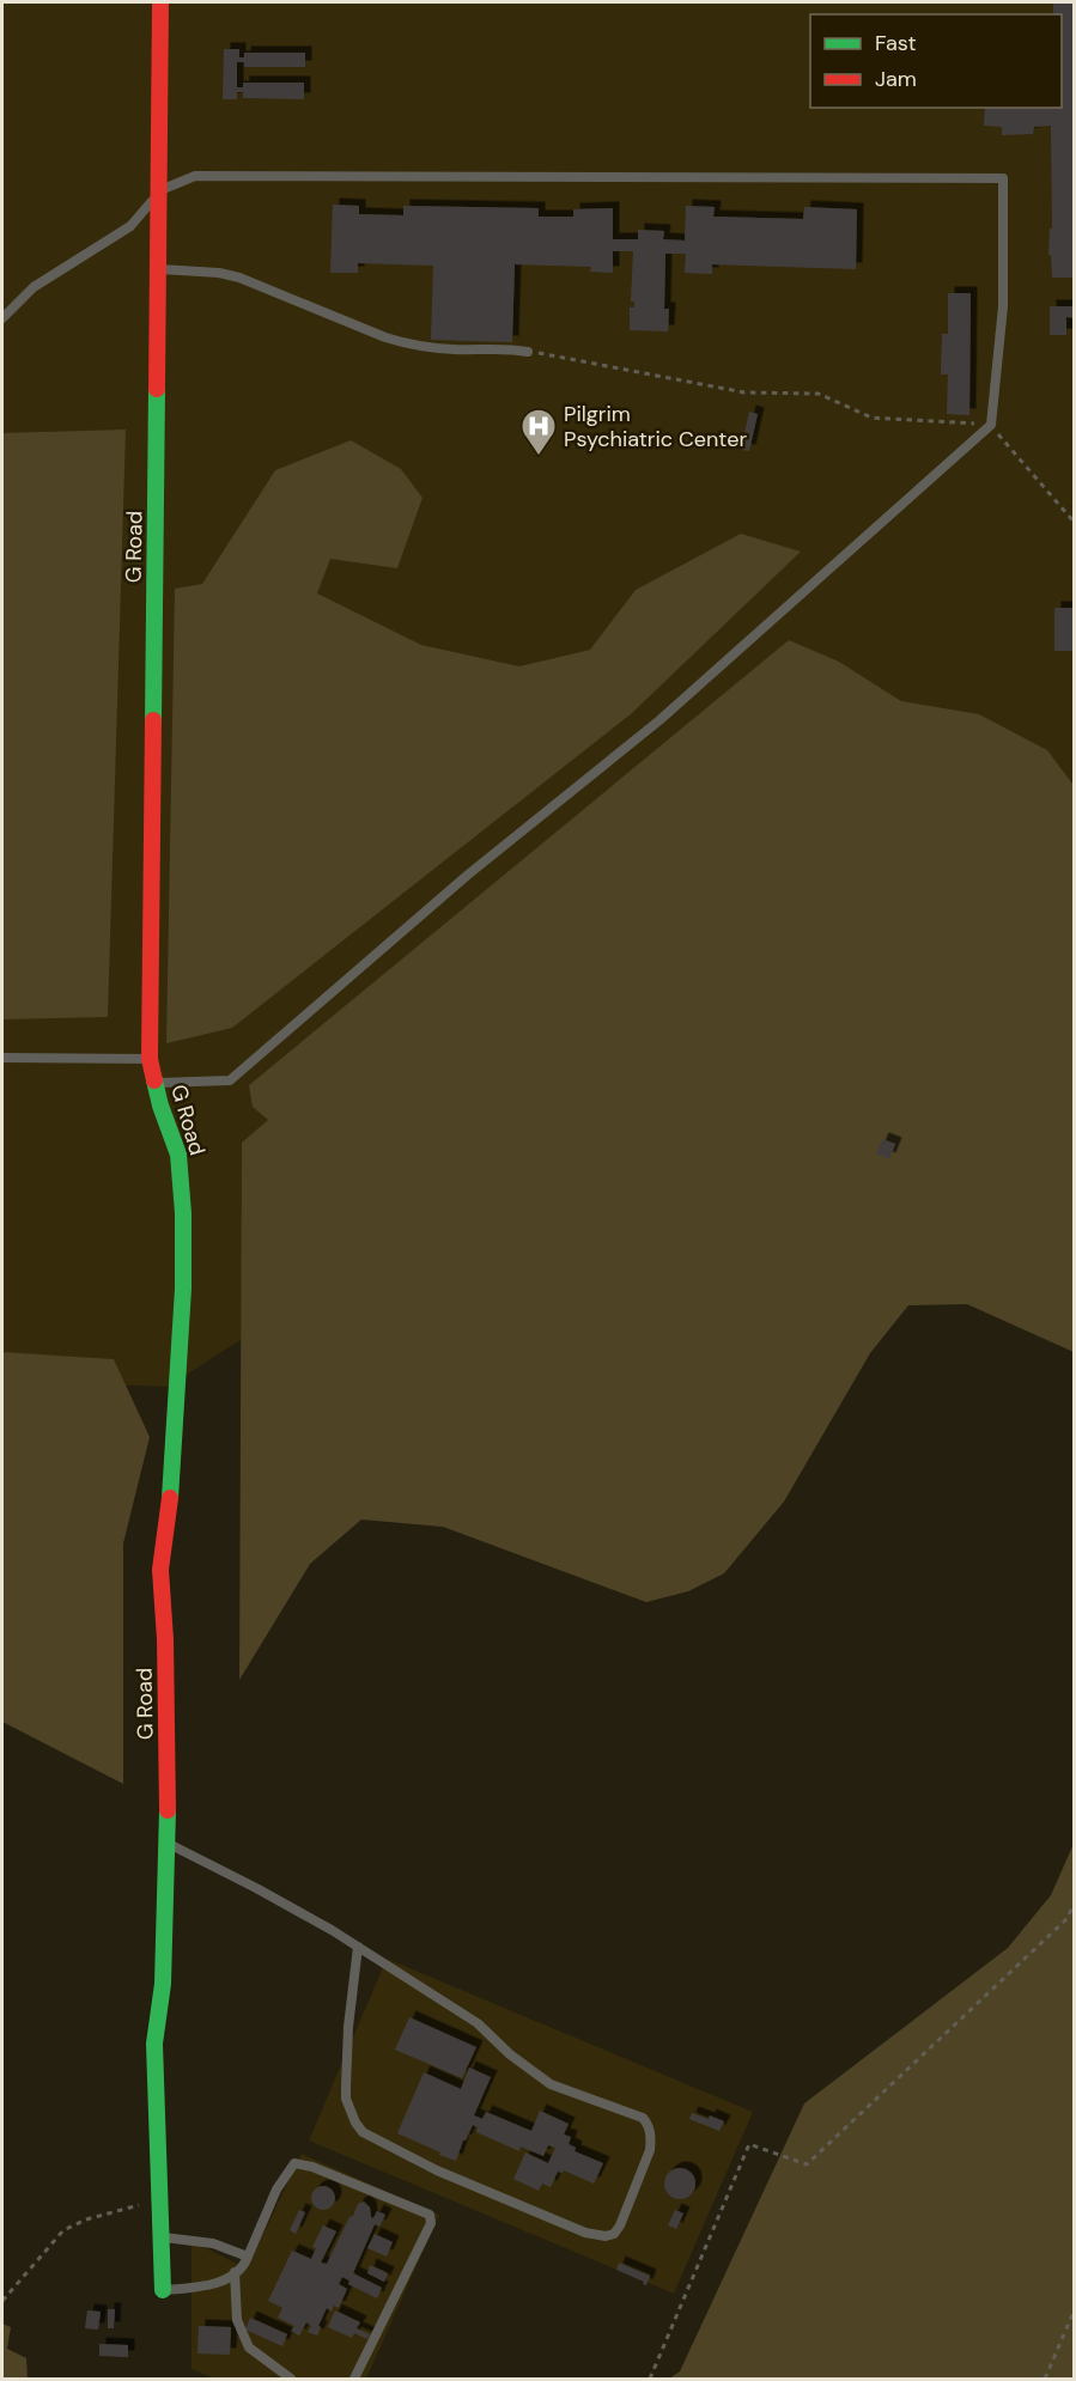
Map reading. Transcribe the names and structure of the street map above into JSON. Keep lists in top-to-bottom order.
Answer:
{
  "streets": {
    "street": ["G Road"]
  },
  "places": {
    "hospital": ["Pilgrim Psychiatric Center"]
  },
  "legend": ["Fast", "Jam"]
}
